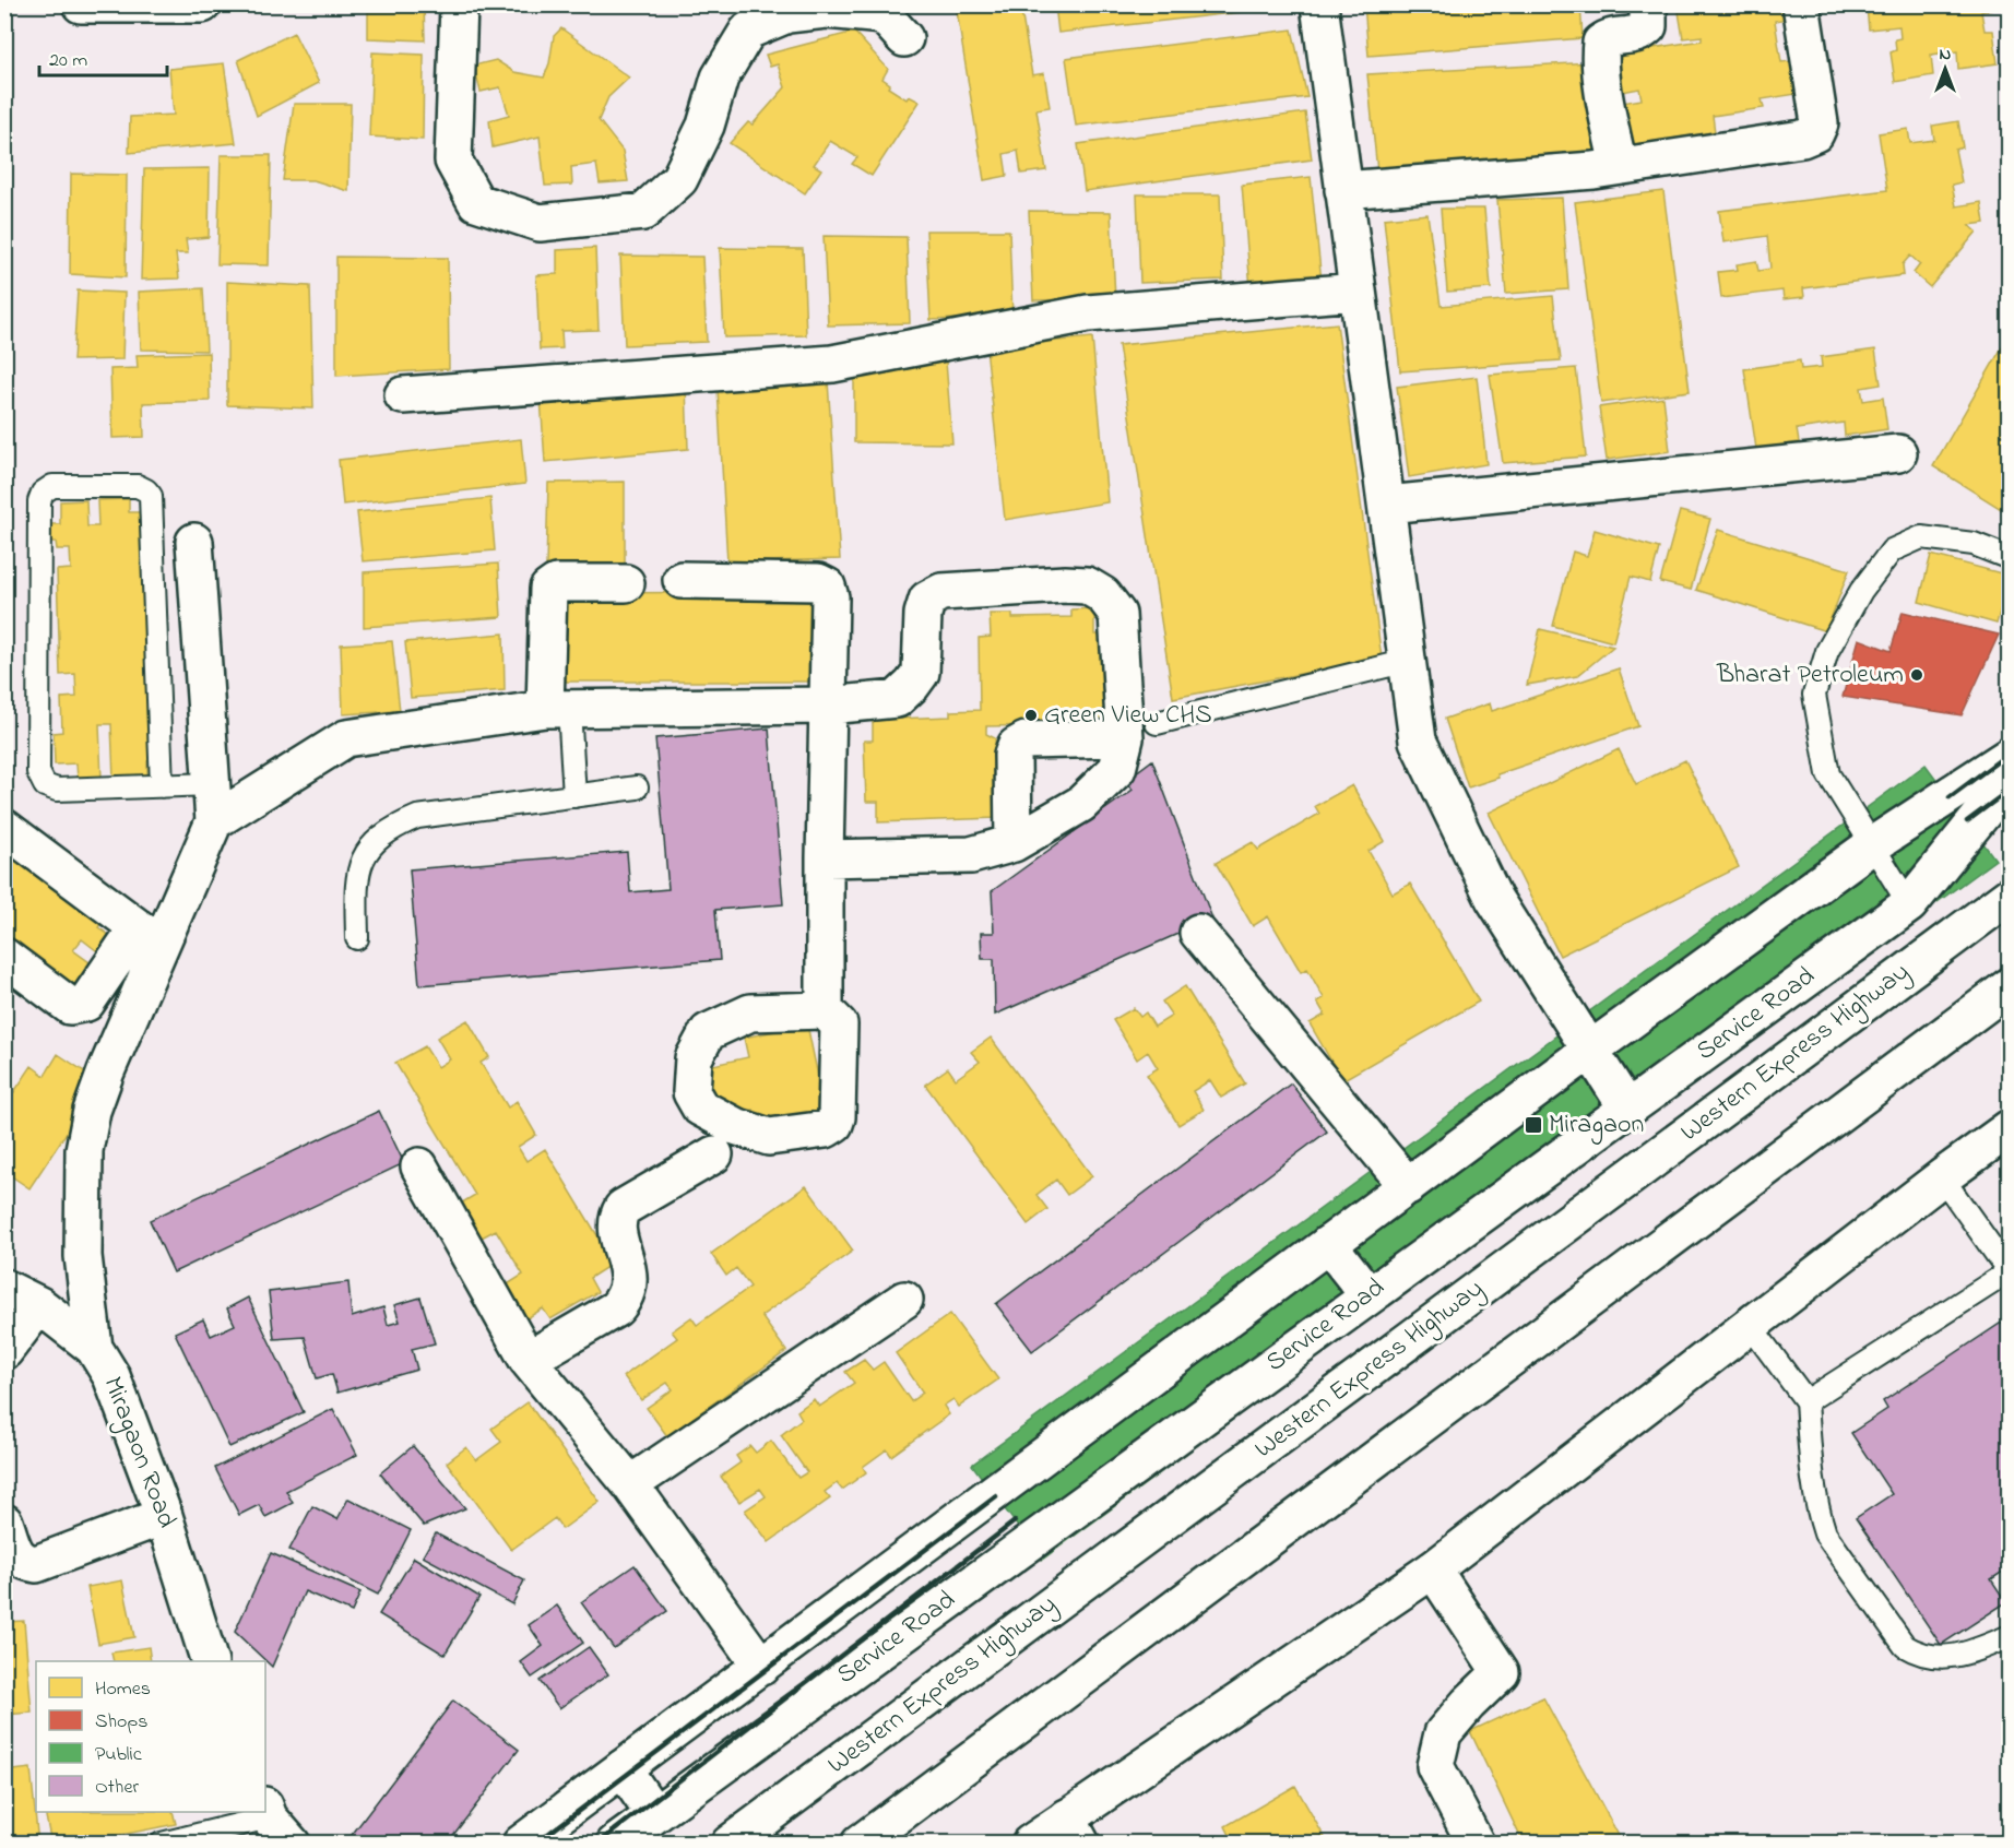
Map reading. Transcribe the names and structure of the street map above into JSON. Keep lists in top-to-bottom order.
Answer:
{
  "streets": {
    "main road": ["Service Road", "Western Express Highway", "Miragaon Road"]
  },
  "places": {
    "other": ["Bharat Petroleum", "Green View CHS"],
    "transit": ["Miragaon"]
  },
  "legend": [
    "Homes",
    "Shops",
    "Public",
    "Other"
  ],
  "scale_bar": "20 m",
  "north": "top"
}
